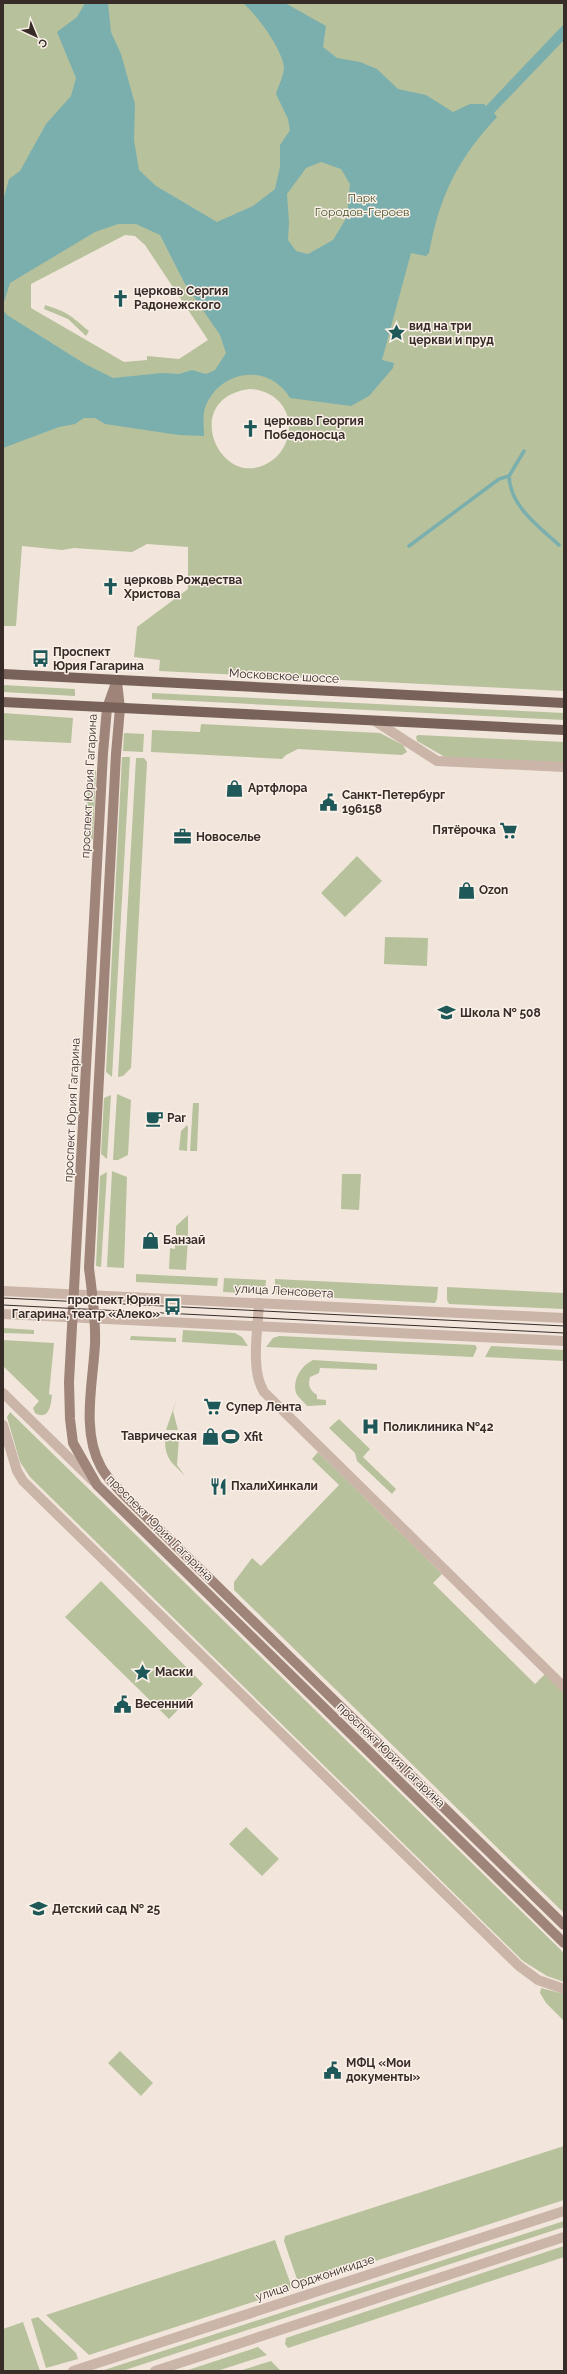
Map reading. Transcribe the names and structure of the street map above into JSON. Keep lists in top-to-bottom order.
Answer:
{
  "streets": {
    "main road": ["Московское шоссе", "проспект Юрия Гагарина"],
    "street": ["улица Ленсовета", "улица Орджоникидзе"]
  },
  "crossings": [
    ["Московское шоссе", "проспект Юрия Гагарина"],
    ["проспект Юрия Гагарина", "улица Ленсовета"]
  ],
  "parks": ["Парк Городов-Героев"],
  "places": {
    "church": ["церковь Сергия Радонежского", "церковь Георгия Победоносца", "церковь Рождества Христова"],
    "place": ["вид на три церкви и пруд", "Маски"],
    "bus stop": ["Проспект Юрия Гагарина", "проспект Юрия Гагарина, театр «Алеко»"],
    "shop": [
      "Артфлора",
      "Ozon",
      "Банзай",
      "Таврическая"
    ],
    "public building": ["Санкт-Петербург 196158", "Весенний", "МФЦ «Мои документы»"],
    "supermarket": ["Пятёрочка", "Супер Лента"],
    "office": ["Новоселье"],
    "school or university": ["Школа № 508", "Детский сад № 25"],
    "cafe": ["Par"],
    "hospital": ["Поликлиника №42"],
    "sports": ["Xfit"],
    "restaurant": ["ПхалиХинкали"]
  },
  "north": "bottom right"
}
